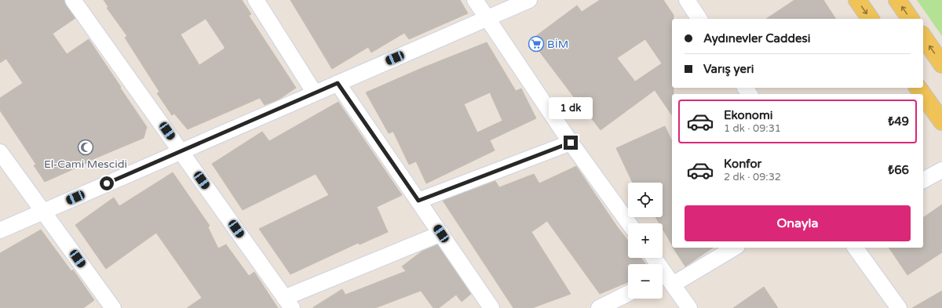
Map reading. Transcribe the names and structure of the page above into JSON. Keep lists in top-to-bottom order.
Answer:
{
  "places": {
    "supermarket": ["BİM"],
    "mosque": ["El-Cami Mescidi"]
  },
  "page": {
    "banner": ["Aydınevler Caddesi", "Varış yeri"],
    "bubble": "1 dk",
    "list": [
      {
        "name": "Ekonomi",
        "note": "1 dk · 09:31",
        "value": "₺49"
      },
      {
        "name": "Konfor",
        "note": "2 dk · 09:32",
        "value": "₺66"
      }
    ],
    "map_buttons": ["+", "−"],
    "buttons": "Onayla"
  }
}
